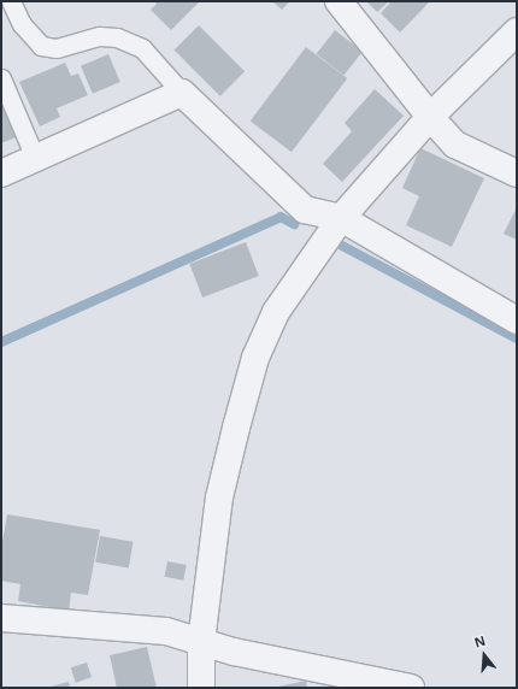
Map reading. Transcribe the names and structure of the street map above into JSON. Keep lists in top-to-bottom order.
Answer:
{
  "north": "top"
}
